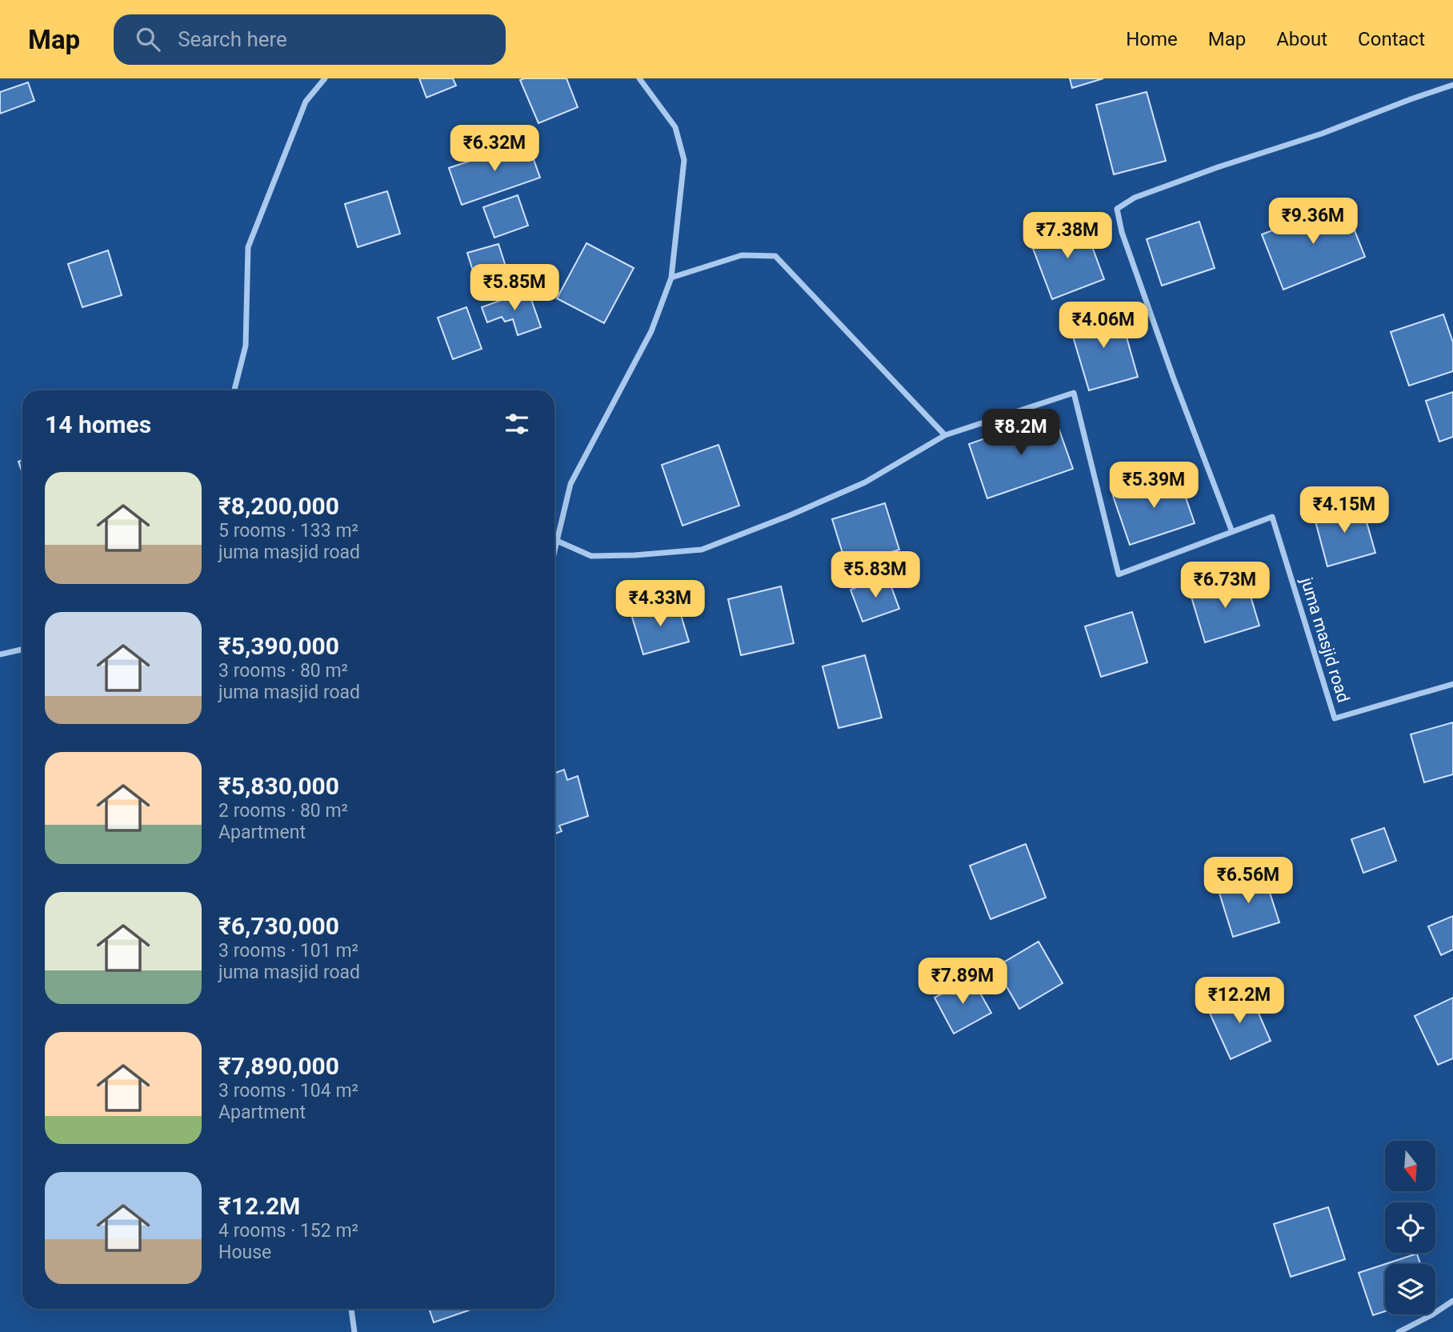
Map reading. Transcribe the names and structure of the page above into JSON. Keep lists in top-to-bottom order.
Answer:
{
  "streets": {
    "street": ["juma masjid road"]
  },
  "north": "bottom",
  "page": {
    "header": "Map",
    "search": "Search here",
    "nav": [
      "Home",
      "Map",
      "About",
      "Contact"
    ],
    "price": [
      "₹6.32M",
      "₹9.36M",
      "₹7.38M",
      "₹5.85M",
      "₹4.06M",
      "₹8.2M",
      "₹5.39M",
      "₹4.15M",
      "₹5.83M",
      "₹6.73M",
      "₹4.33M",
      "₹6.56M",
      "₹7.89M",
      "₹12.2M"
    ],
    "heading": "14 homes",
    "list": [
      {
        "name": "₹8,200,000",
        "note": "5 rooms · 133 m² · juma masjid road"
      },
      {
        "name": "₹5,390,000",
        "note": "3 rooms · 80 m² · juma masjid road"
      },
      {
        "name": "₹5,830,000",
        "note": "2 rooms · 80 m² · Apartment"
      },
      {
        "name": "₹6,730,000",
        "note": "3 rooms · 101 m² · juma masjid road"
      },
      {
        "name": "₹7,890,000",
        "note": "3 rooms · 104 m² · Apartment"
      },
      {
        "name": "₹12.2M",
        "note": "4 rooms · 152 m² · House"
      }
    ]
  }
}
